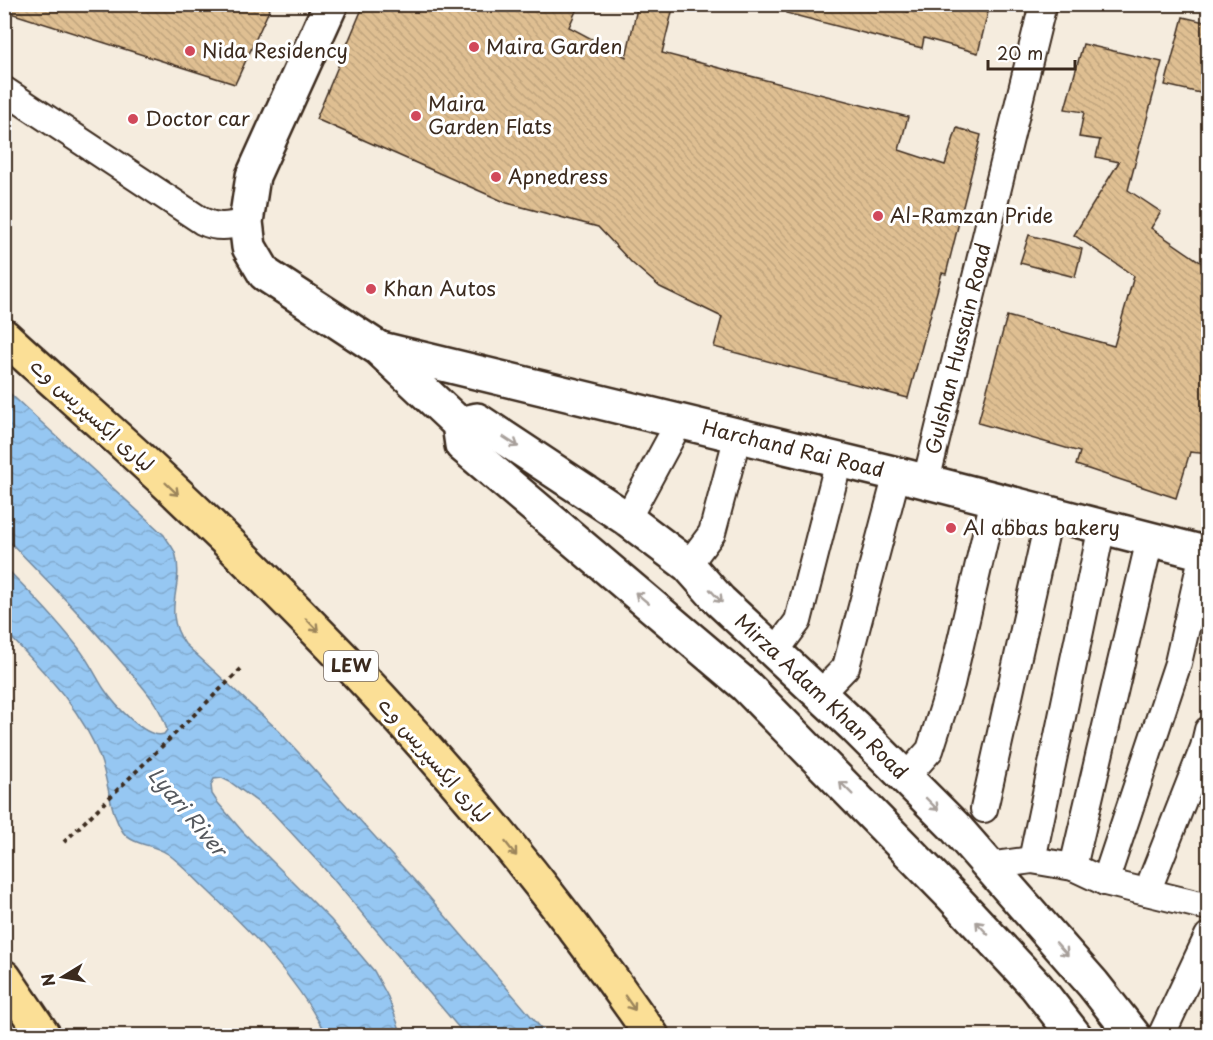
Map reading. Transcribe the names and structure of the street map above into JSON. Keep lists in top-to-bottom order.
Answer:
{
  "streets": {
    "highway": ["لیاری ایکسپریس وے", "LEW"],
    "main road": ["Harchand Rai Road", "Mirza Adam Khan Road"],
    "street": ["Gulshan Hussain Road"]
  },
  "crossings": [
    ["Gulshan Hussain Road", "Harchand Rai Road"],
    ["Gulshan Hussain Road", "Mirza Adam Khan Road"]
  ],
  "one_way": ["لیاری ایکسپریس وے"],
  "water": ["Lyari River"],
  "places": [
    "Maira Garden",
    "Nida Residency",
    "Maira Garden Flats",
    "Doctor car",
    "Apnedress",
    "Al-Ramzan Pride",
    "Khan Autos",
    "Al abbas bakery"
  ],
  "scale_bar": "20 m",
  "north": "left"
}
